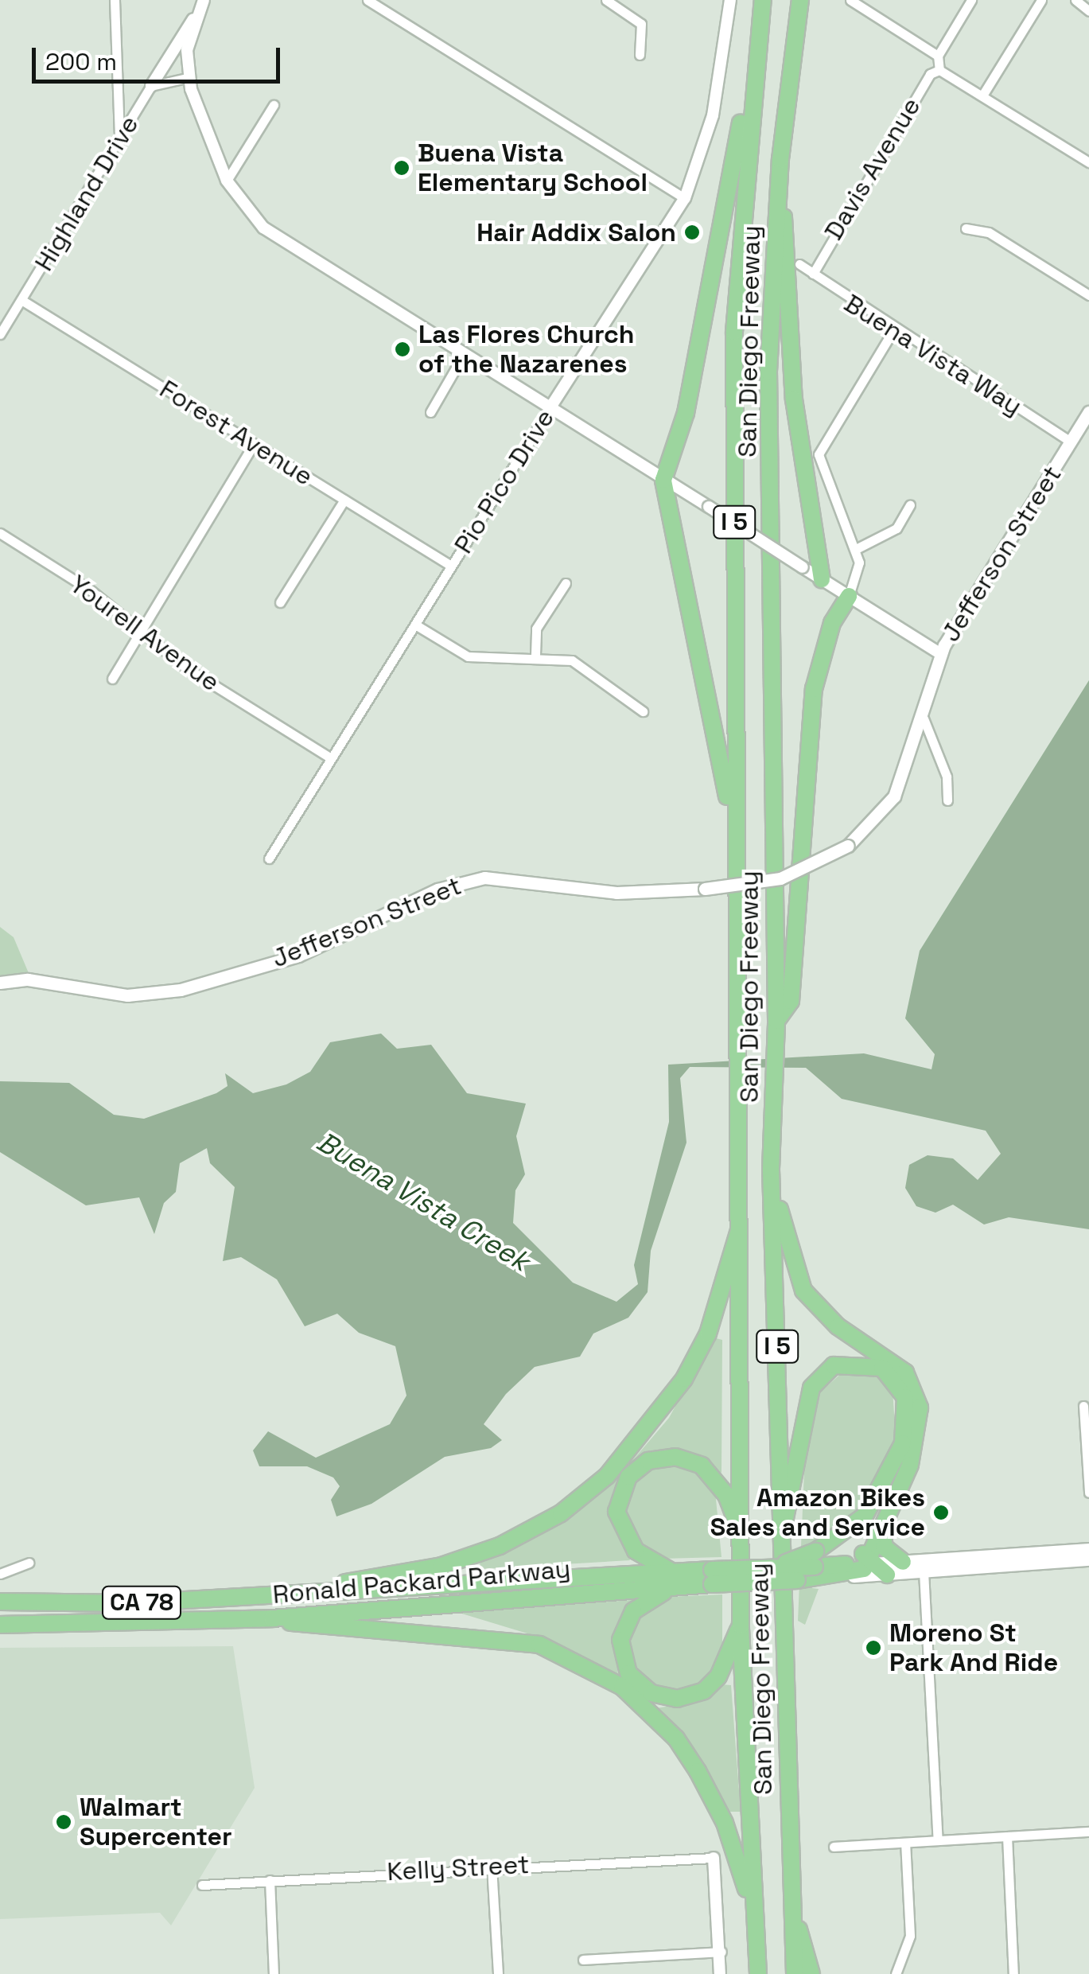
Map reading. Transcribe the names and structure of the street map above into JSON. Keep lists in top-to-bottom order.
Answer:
{
  "streets": {
    "highway": [
      "San Diego Freeway",
      "I 5",
      "Ronald Packard Parkway",
      "CA 78"
    ],
    "main road": ["Jefferson Street"],
    "street": [
      "Davis Avenue",
      "Highland Drive",
      "Buena Vista Way",
      "Forest Avenue",
      "Pio Pico Drive",
      "Yourell Avenue",
      "Kelly Street"
    ]
  },
  "crossings": [
    ["Davis Avenue", "Buena Vista Way"],
    ["Highland Drive", "Forest Avenue"],
    ["Buena Vista Way", "Jefferson Street"],
    ["Forest Avenue", "Pio Pico Drive"],
    ["Pio Pico Drive", "Yourell Avenue"]
  ],
  "water": ["Buena Vista Creek"],
  "places": [
    "Buena Vista Elementary School",
    "Hair Addix Salon",
    "Las Flores Church of the Nazarenes",
    "Amazon Bikes Sales and Service",
    "Moreno St Park And Ride",
    "Walmart Supercenter"
  ],
  "scale_bar": "200 m"
}
